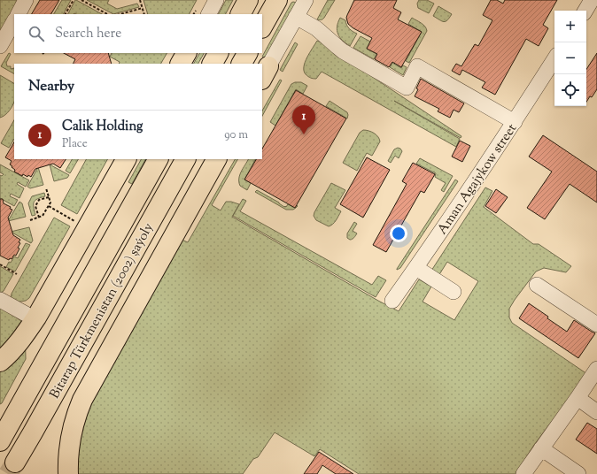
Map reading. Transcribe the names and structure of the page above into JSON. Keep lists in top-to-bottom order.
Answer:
{
  "streets": {
    "main road": ["Bitarap Türkmenistan (2002) şaýoly"],
    "street": ["Aman Agajykow street"]
  },
  "page": {
    "map_buttons": ["+", "−"],
    "search": "Search here",
    "heading": "Nearby",
    "pins": "1",
    "list": [
      {
        "mark": "1",
        "name": "Calik Holding",
        "note": "Place",
        "value": "90 m"
      }
    ]
  }
}
